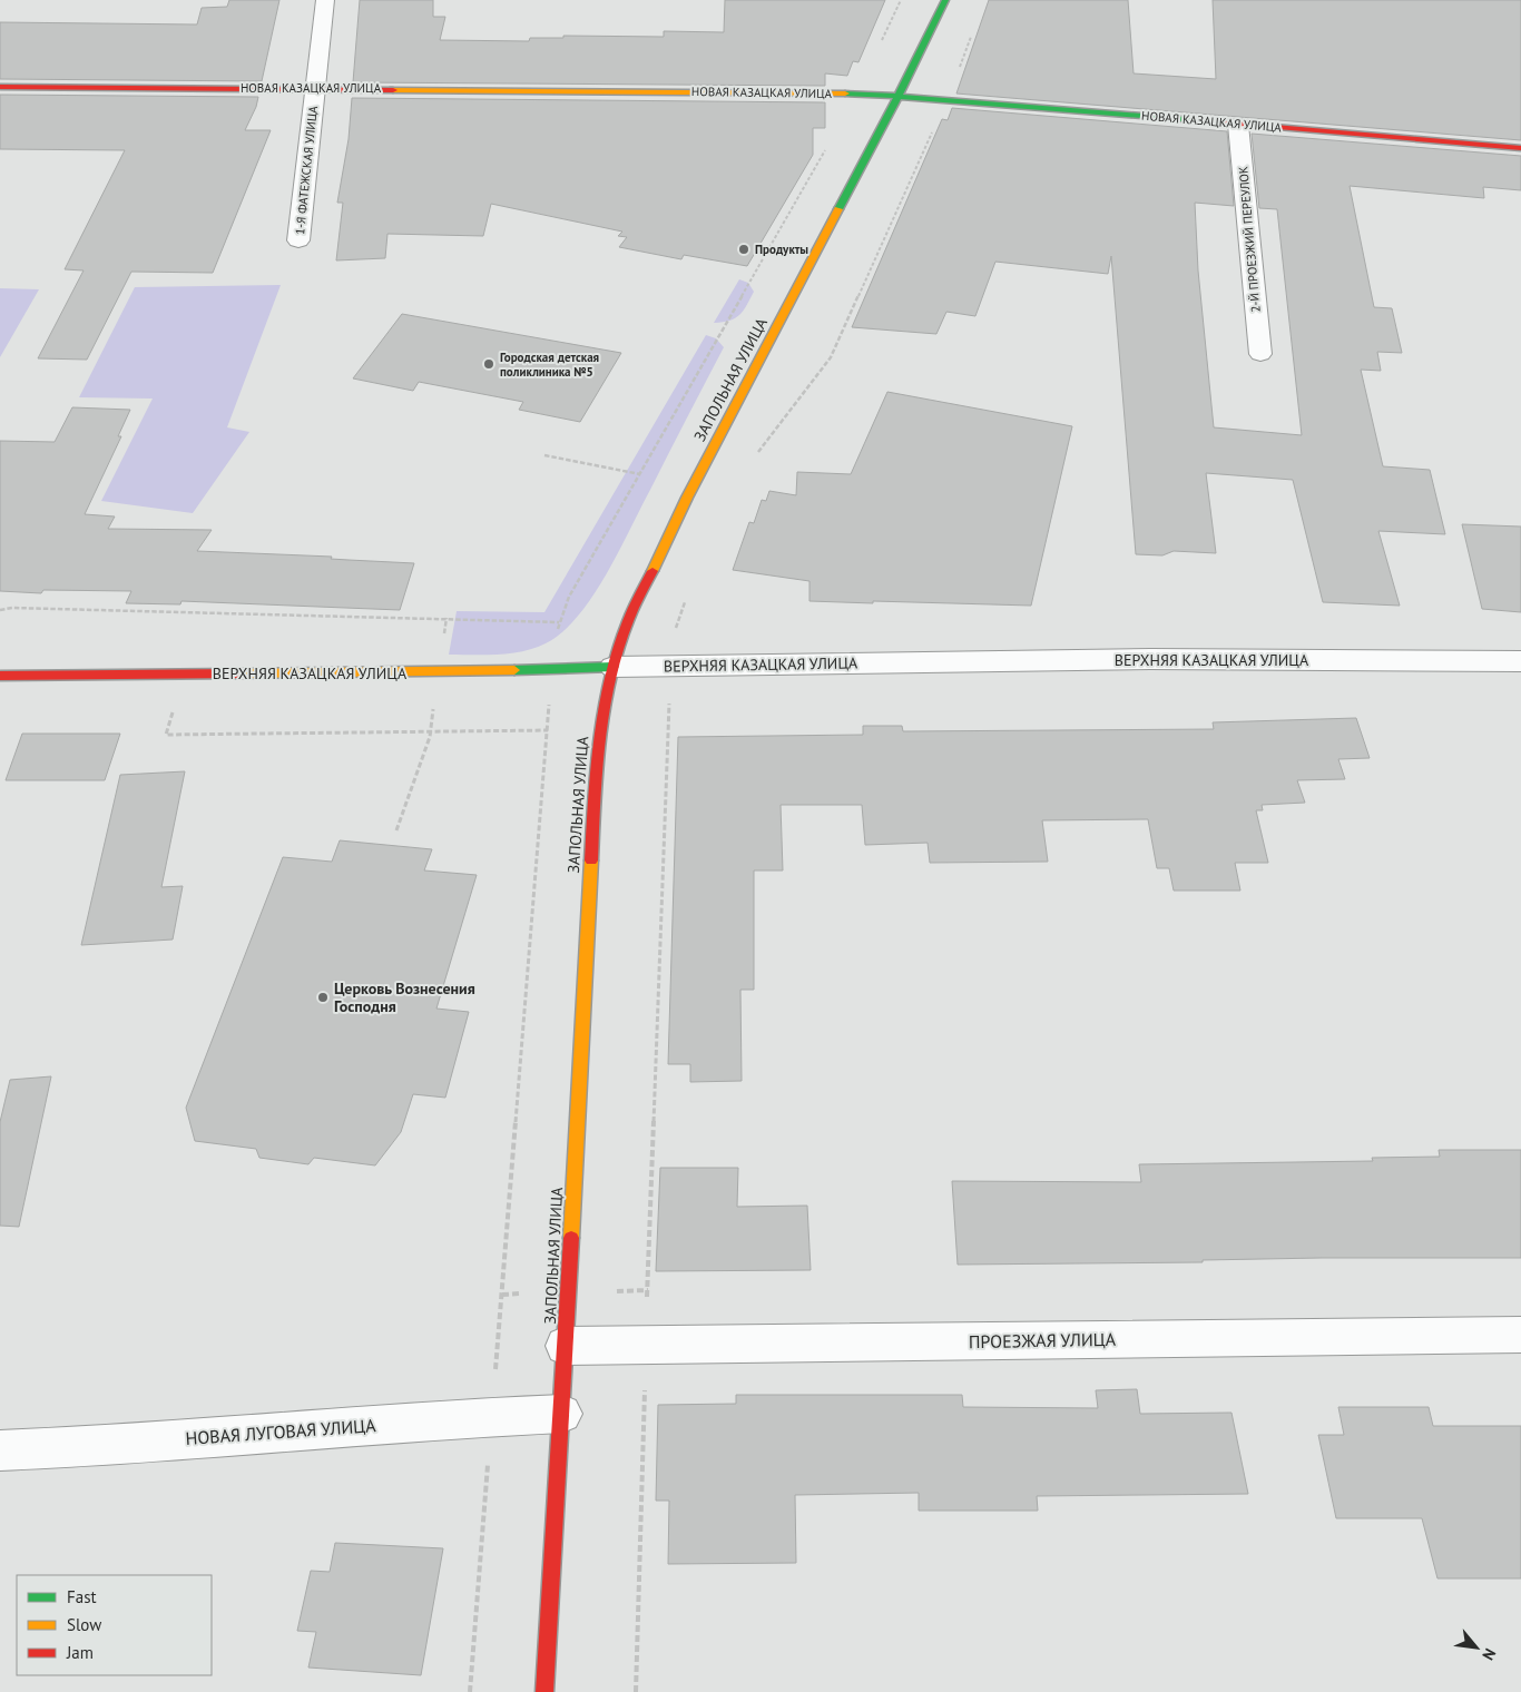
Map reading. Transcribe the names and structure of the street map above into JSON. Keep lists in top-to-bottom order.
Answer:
{
  "streets": {
    "street": [
      "НОВАЯ КАЗАЦКАЯ УЛИЦА",
      "1-Я ФАТЕЖСКАЯ УЛИЦА",
      "2-Й ПРОЕЗЖИЙ ПЕРЕУЛОК",
      "ЗАПОЛЬНАЯ УЛИЦА",
      "ВЕРХНЯЯ КАЗАЦКАЯ УЛИЦА",
      "ПРОЕЗЖАЯ УЛИЦА",
      "НОВАЯ ЛУГОВАЯ УЛИЦА"
    ]
  },
  "crossings": [
    ["НОВАЯ КАЗАЦКАЯ УЛИЦА", "1-Я ФАТЕЖСКАЯ УЛИЦА"],
    ["НОВАЯ КАЗАЦКАЯ УЛИЦА", "2-Й ПРОЕЗЖИЙ ПЕРЕУЛОК"],
    ["НОВАЯ КАЗАЦКАЯ УЛИЦА", "ЗАПОЛЬНАЯ УЛИЦА"],
    ["ЗАПОЛЬНАЯ УЛИЦА", "ВЕРХНЯЯ КАЗАЦКАЯ УЛИЦА"],
    ["ЗАПОЛЬНАЯ УЛИЦА", "ПРОЕЗЖАЯ УЛИЦА"],
    ["ЗАПОЛЬНАЯ УЛИЦА", "НОВАЯ ЛУГОВАЯ УЛИЦА"]
  ],
  "places": ["Продукты", "Городская детская поликлиника №5", "Церковь Вознесения Господня"],
  "legend": ["Fast", "Slow", "Jam"],
  "north": "bottom right"
}
